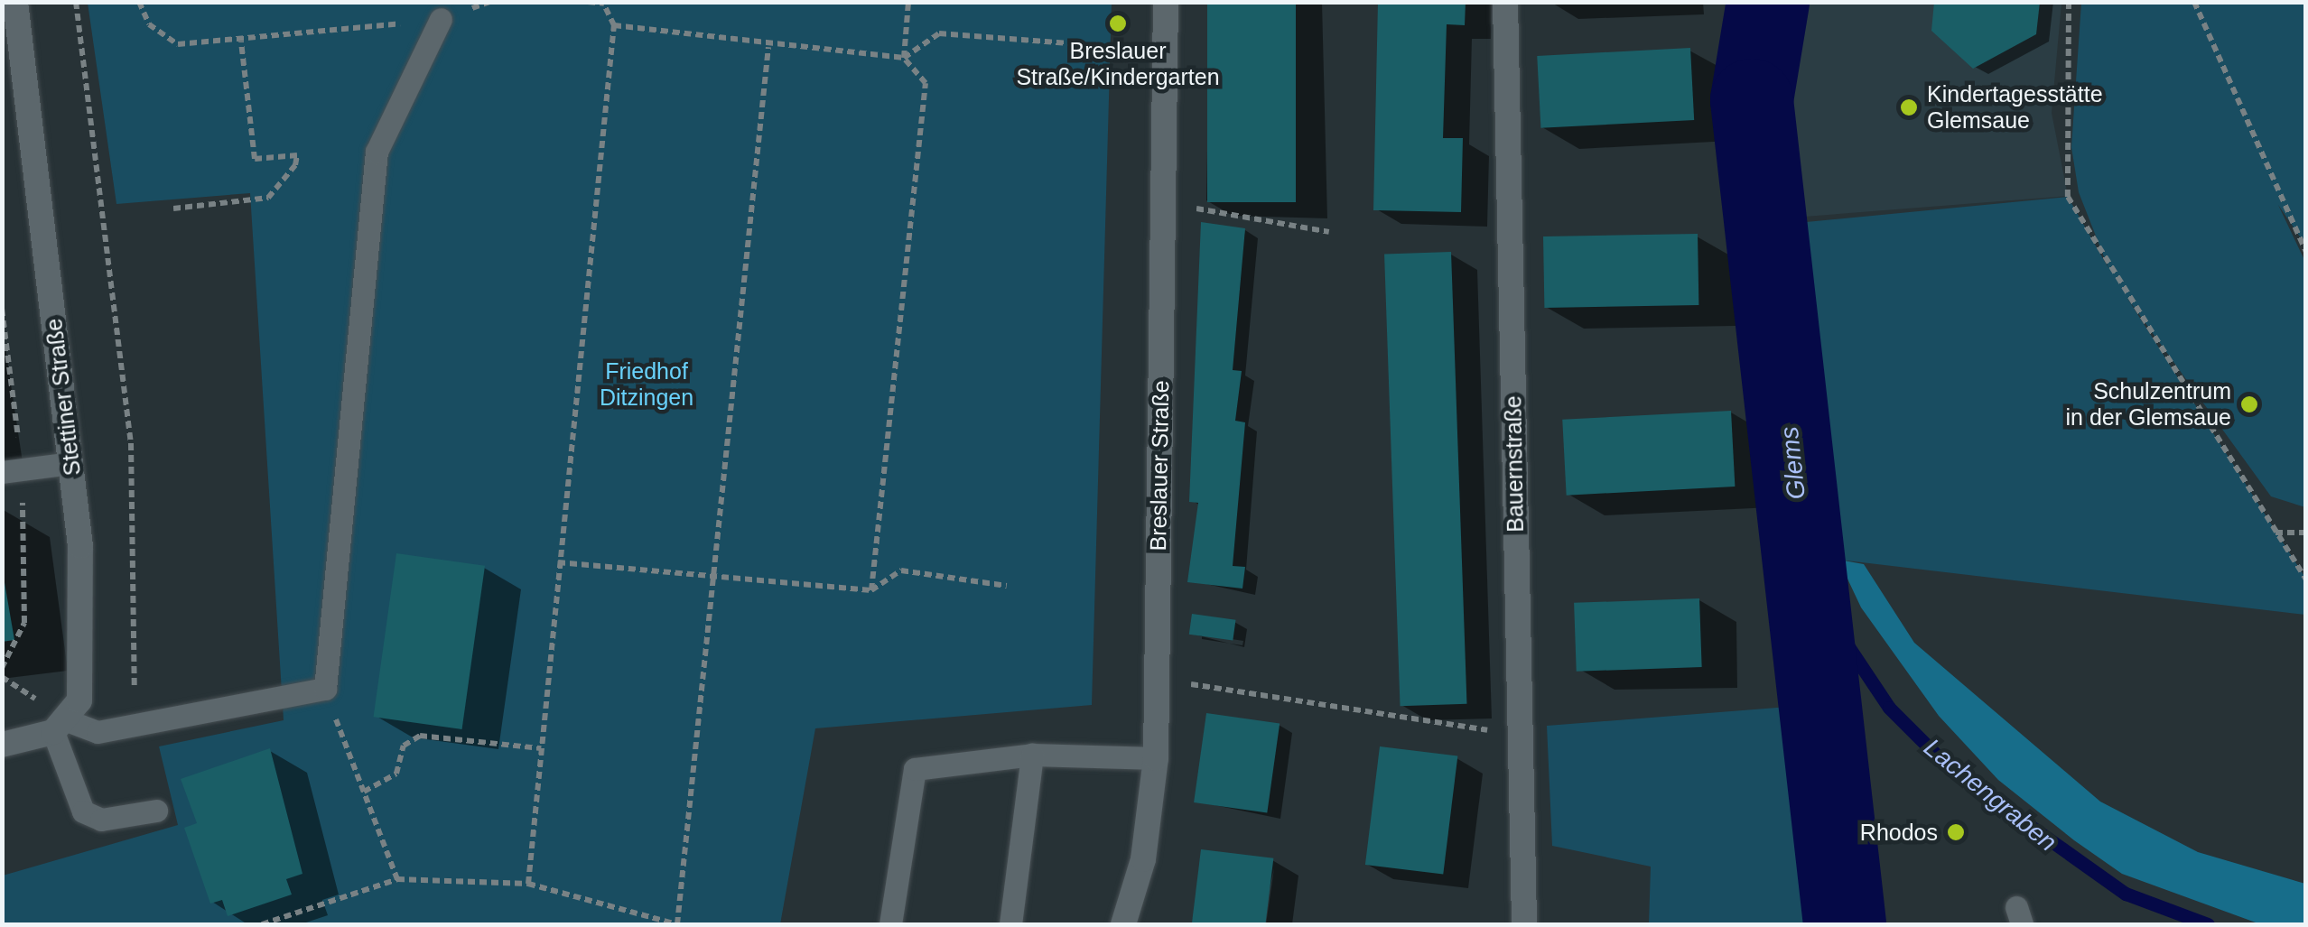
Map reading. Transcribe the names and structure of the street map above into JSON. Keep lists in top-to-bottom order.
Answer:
{
  "streets": {
    "street": ["Stettiner Straße", "Bauernstraße", "Breslauer Straße"]
  },
  "water": ["Glems", "Lachengraben"],
  "parks": ["Friedhof Ditzingen"],
  "places": [
    "Breslauer Straße/Kindergarten",
    "Kindertagesstätte Glemsaue",
    "Schulzentrum in der Glemsaue",
    "Rhodos"
  ]
}
